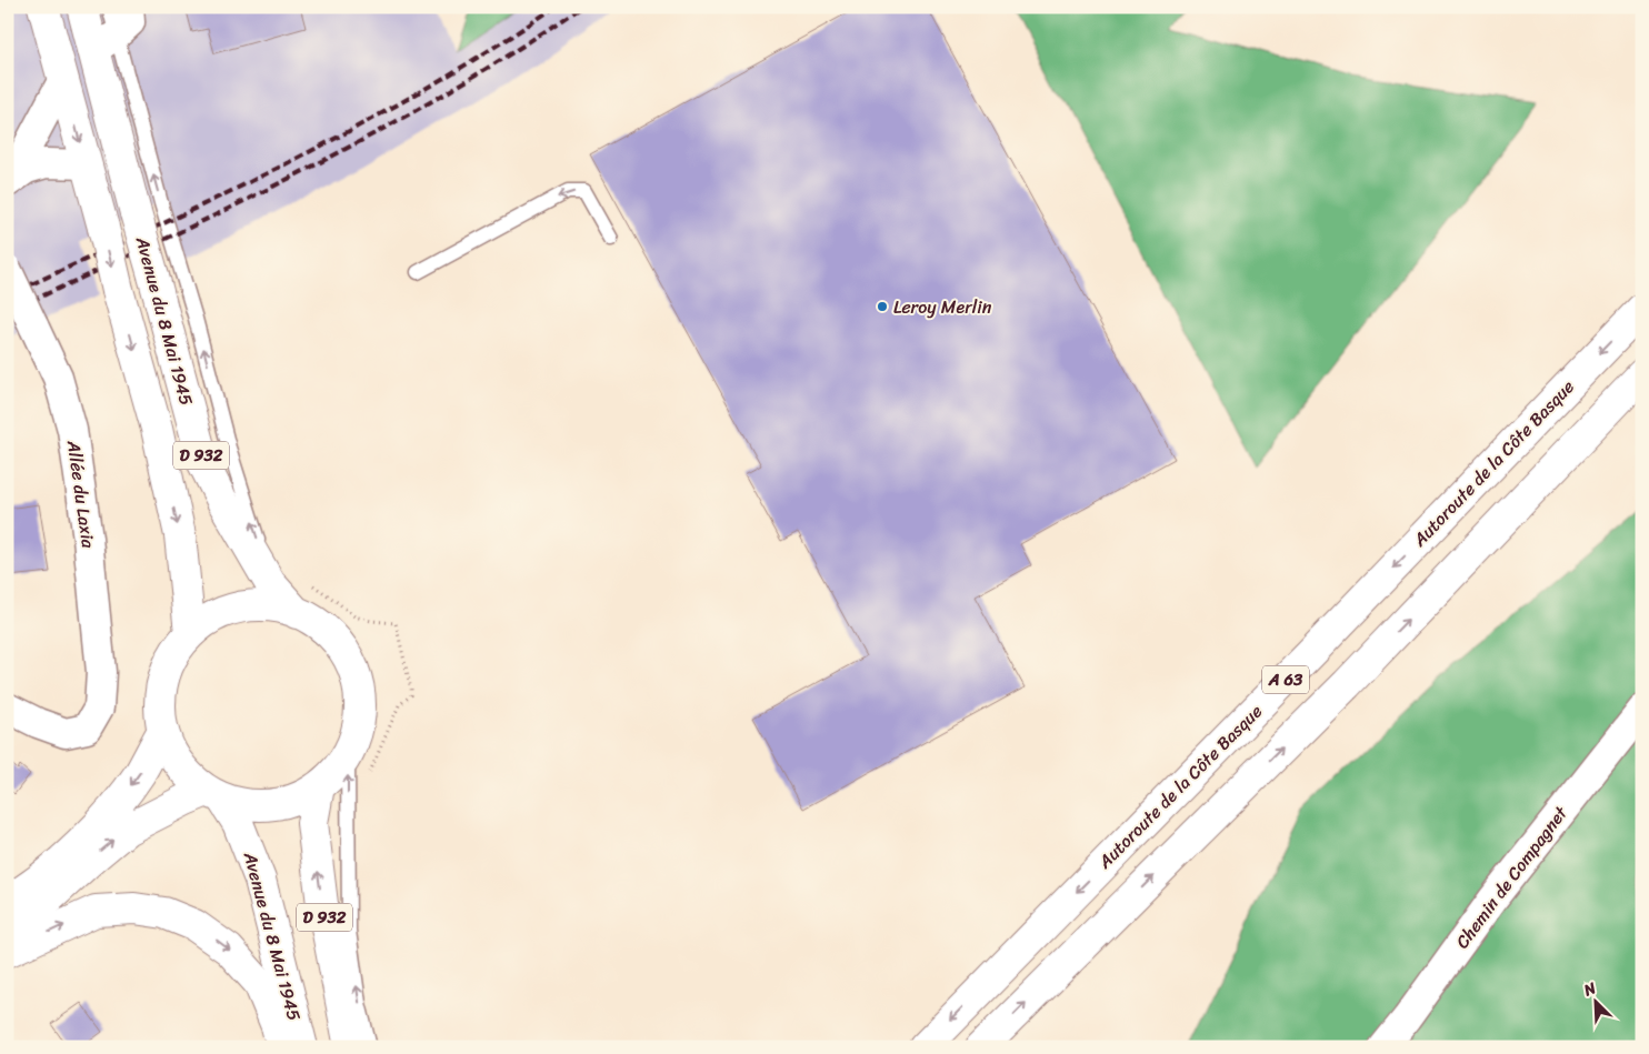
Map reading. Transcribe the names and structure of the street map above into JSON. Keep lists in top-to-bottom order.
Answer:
{
  "streets": {
    "main road": [
      "Avenue du 8 Mai 1945",
      "D 932",
      "Autoroute de la Côte Basque",
      "A 63"
    ],
    "street": ["Allée du Laxia", "Chemin de Compagnet"]
  },
  "places": ["Leroy Merlin"],
  "north": "top left"
}
